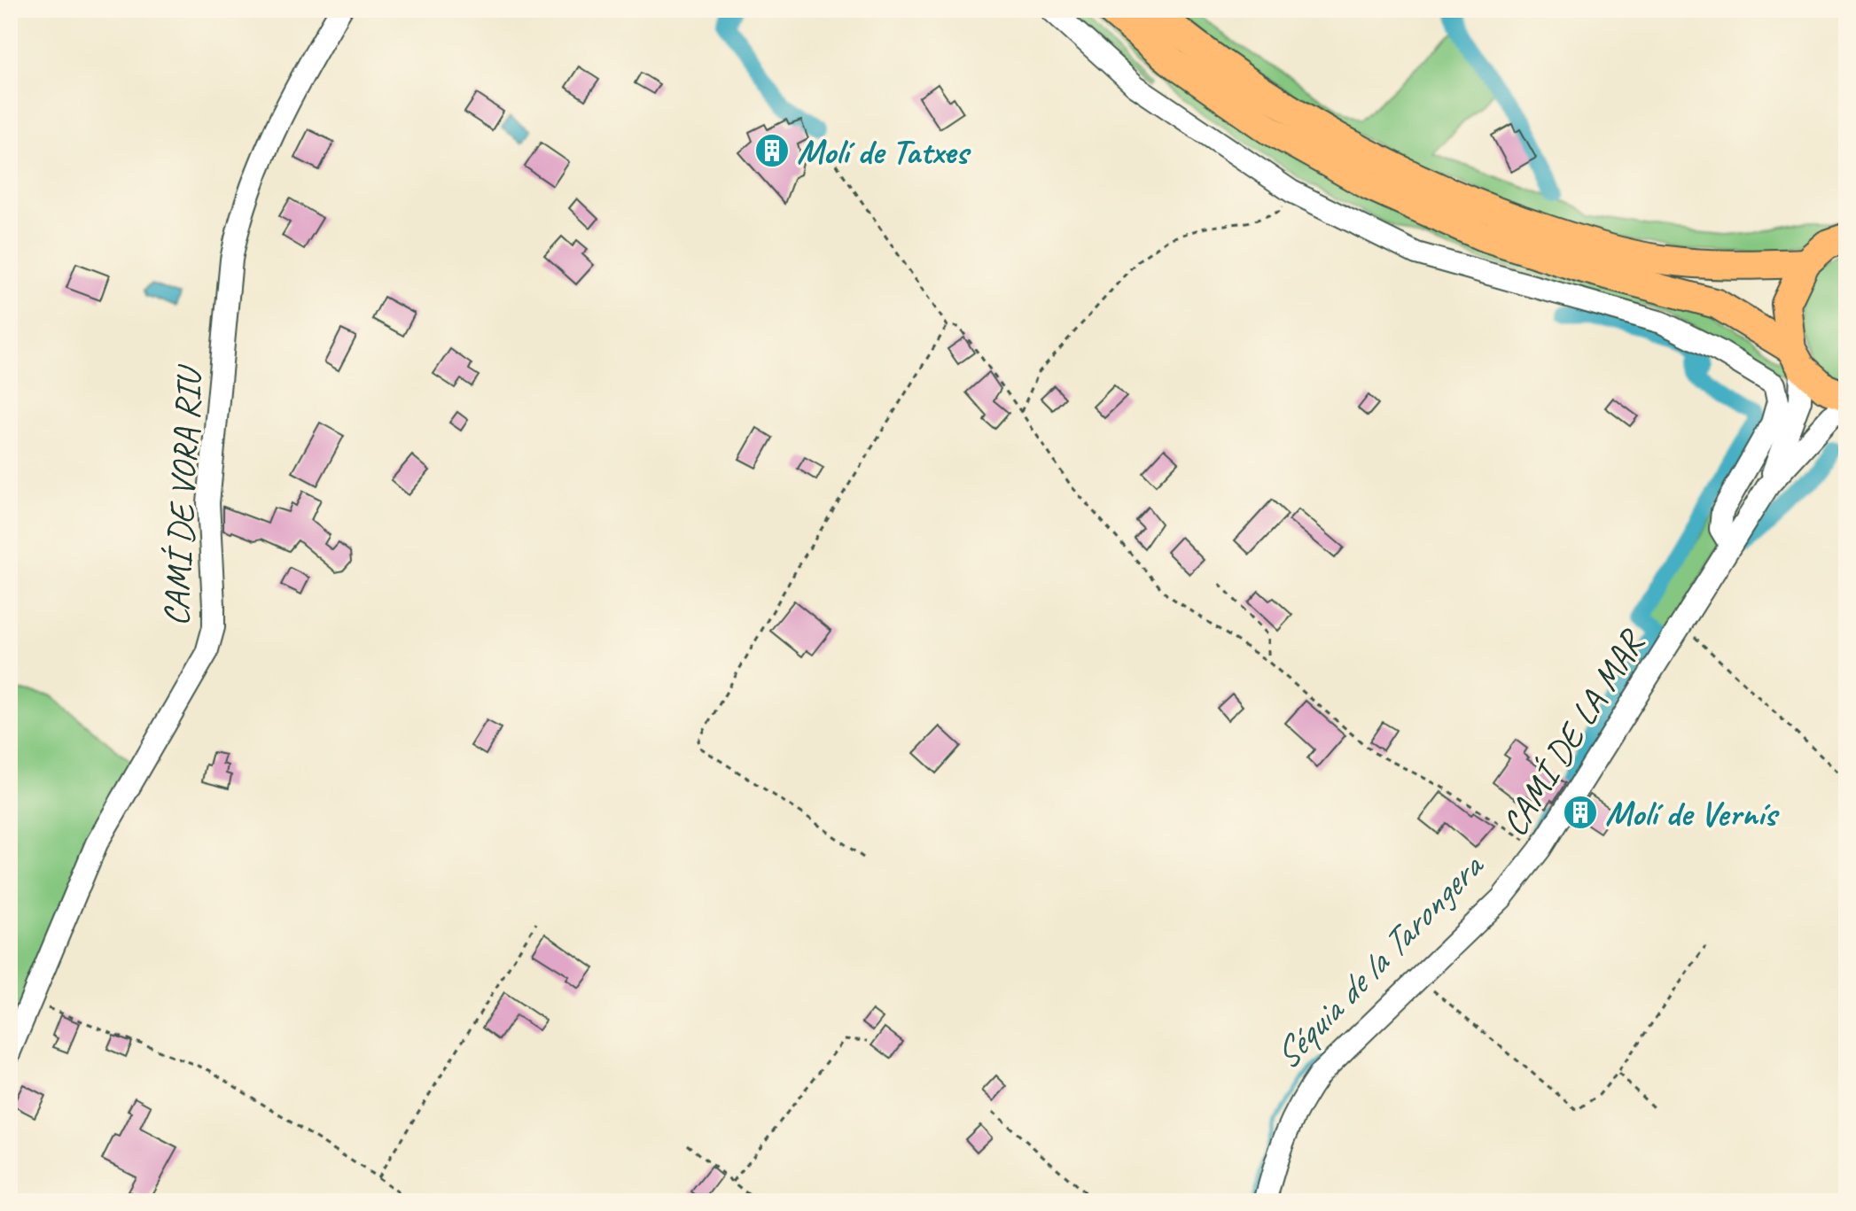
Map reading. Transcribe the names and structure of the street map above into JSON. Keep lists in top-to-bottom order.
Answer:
{
  "streets": {
    "street": ["CAMÍ DE VORA RIU", "CAMÍ DE LA MAR"]
  },
  "water": ["Séquia de la Tarongera"],
  "places": {
    "building": ["Molí de Tatxes", "Molí de Vernís"]
  }
}
